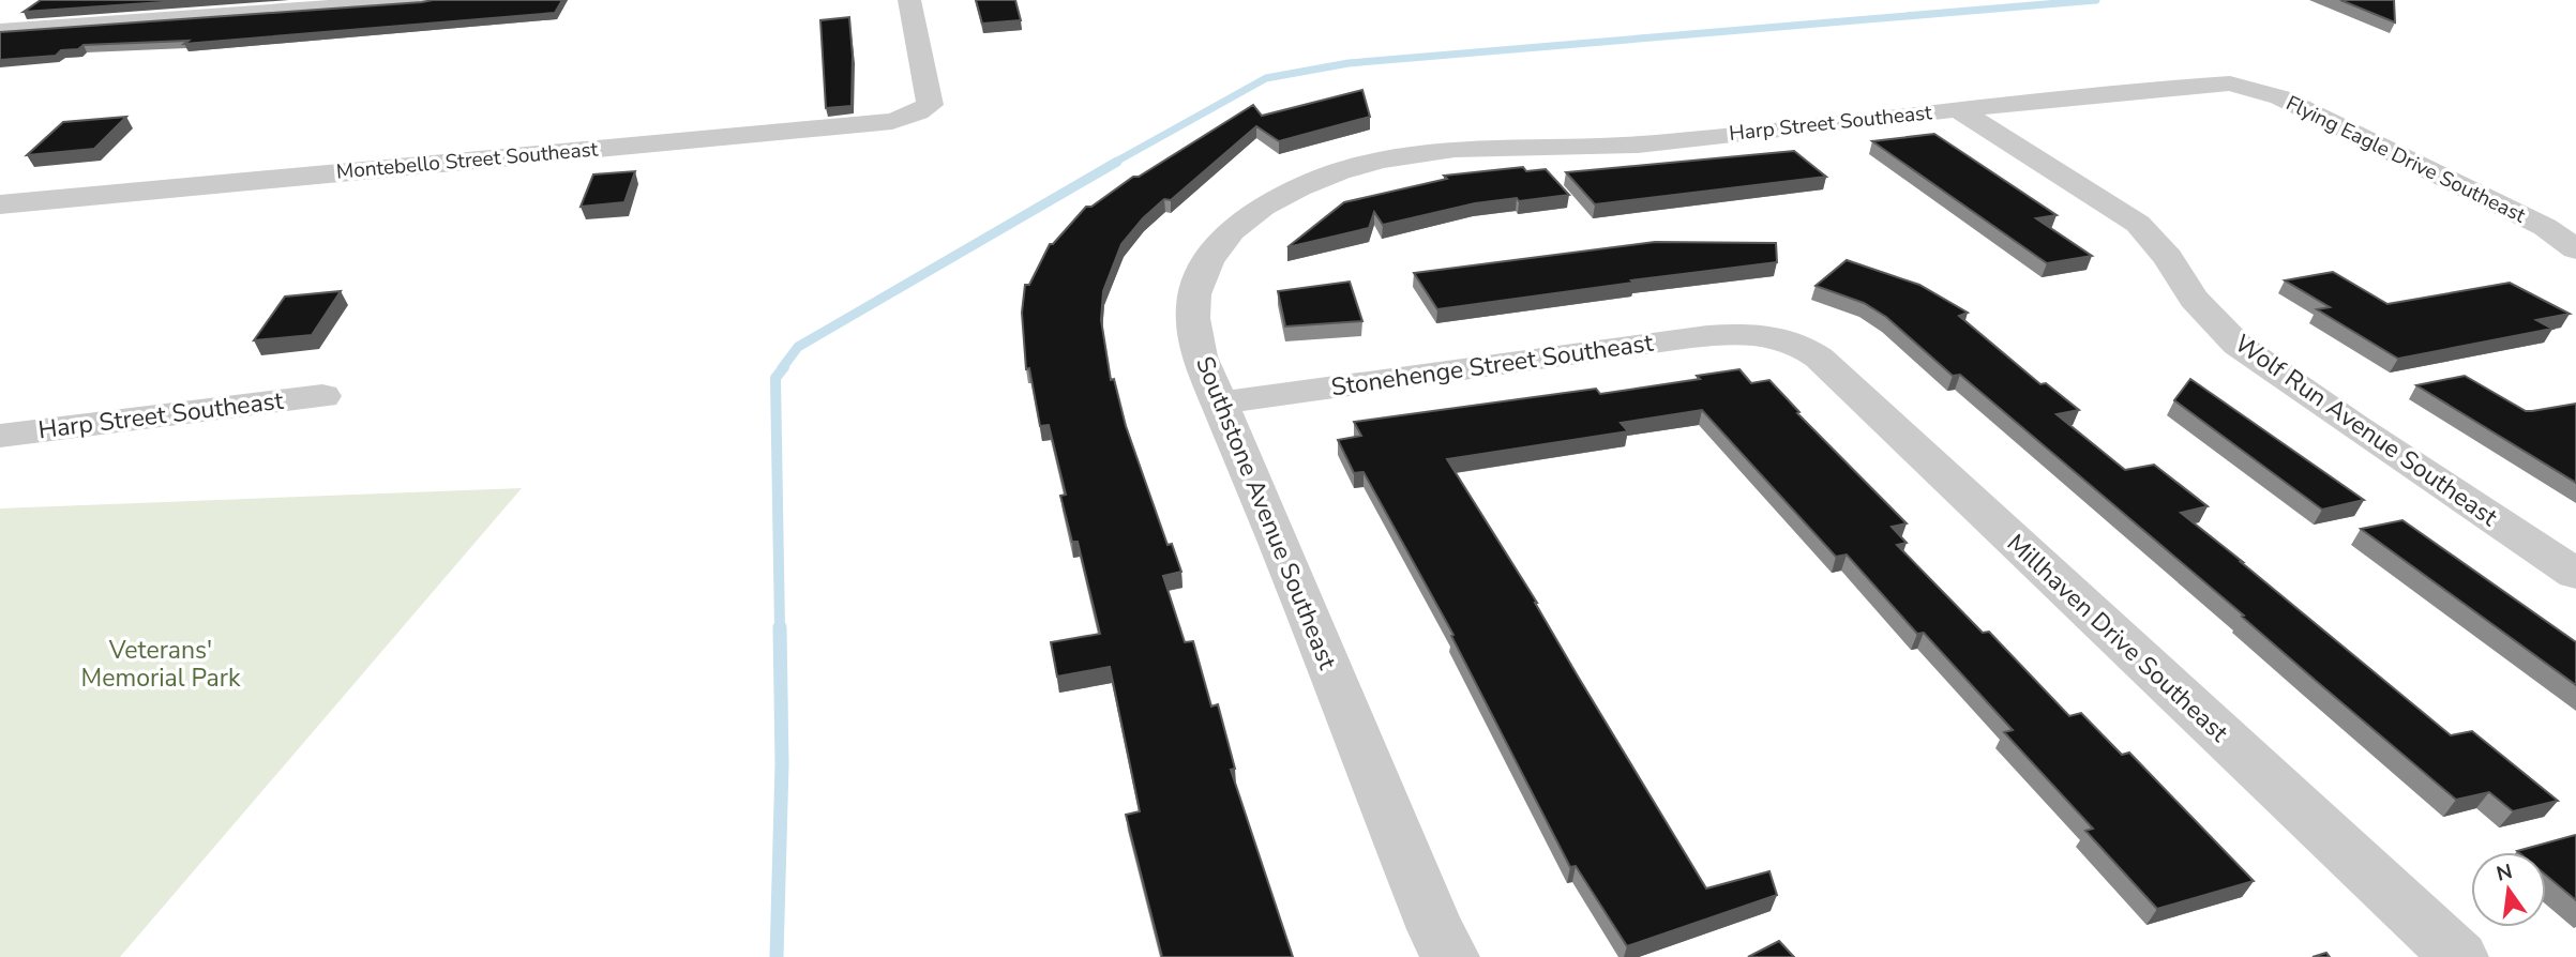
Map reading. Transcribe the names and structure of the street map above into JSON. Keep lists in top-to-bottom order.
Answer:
{
  "streets": {
    "street": [
      "Harp Street Southeast",
      "Flying Eagle Drive Southeast",
      "Montebello Street Southeast",
      "Stonehenge Street Southeast",
      "Wolf Run Avenue Southeast",
      "Southstone Avenue Southeast",
      "Millhaven Drive Southeast"
    ]
  },
  "crossings": [
    ["Harp Street Southeast", "Flying Eagle Drive Southeast"],
    ["Harp Street Southeast", "Wolf Run Avenue Southeast"],
    ["Harp Street Southeast", "Southstone Avenue Southeast"],
    ["Stonehenge Street Southeast", "Southstone Avenue Southeast"],
    ["Stonehenge Street Southeast", "Millhaven Drive Southeast"]
  ],
  "parks": ["Veterans' Memorial Park"],
  "north": "top"
}
